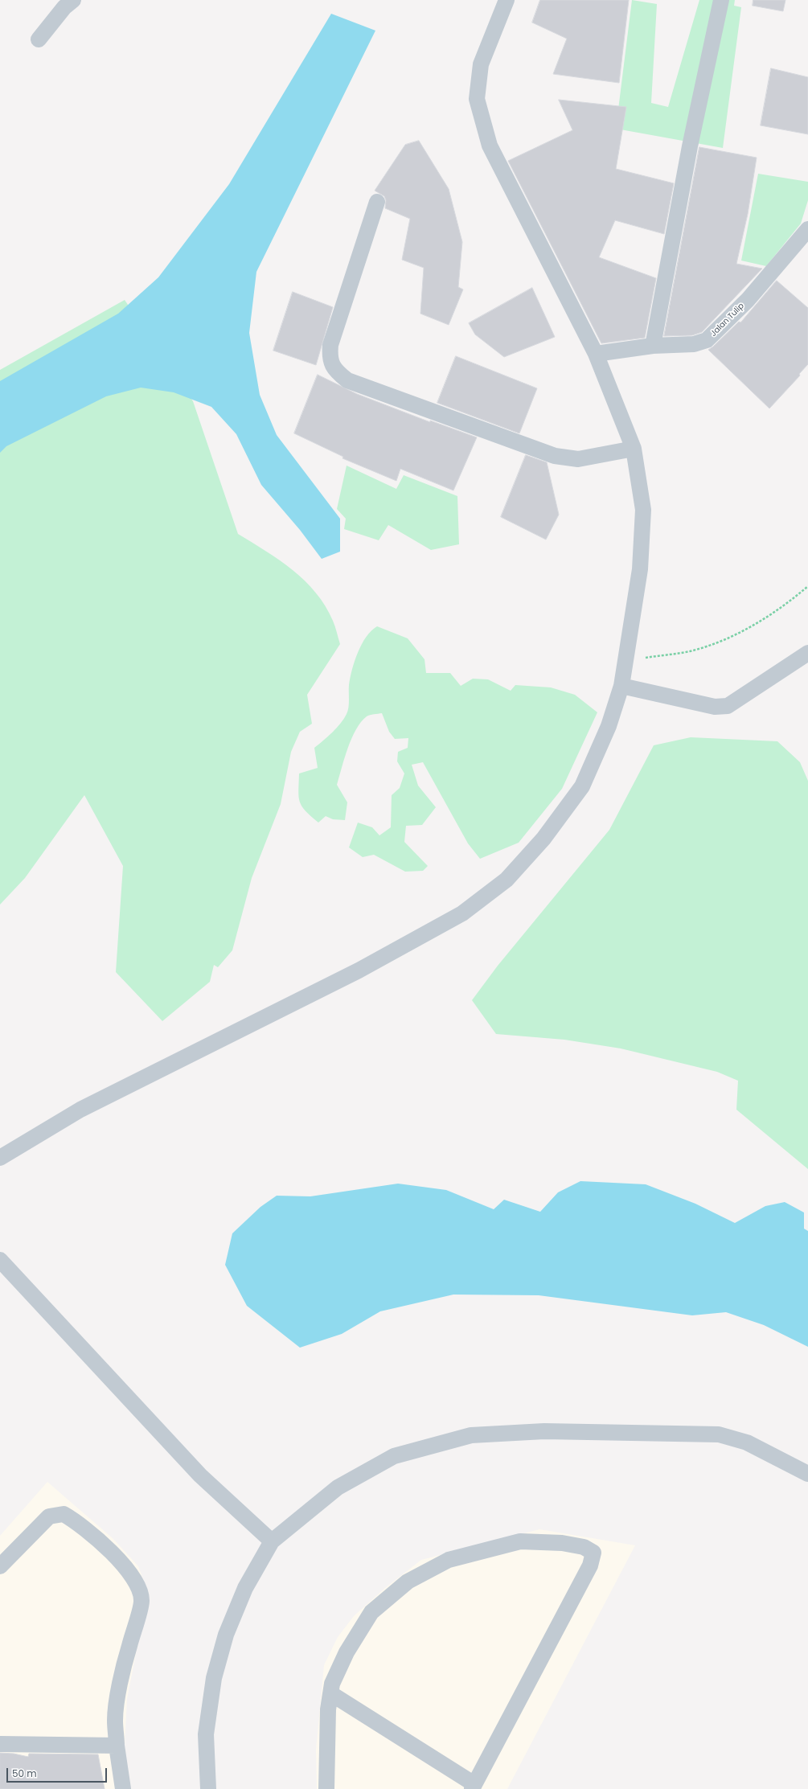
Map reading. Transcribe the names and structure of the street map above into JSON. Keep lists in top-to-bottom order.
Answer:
{
  "streets": {
    "street": ["Jalan Tulip"]
  },
  "scale_bar": "50 m"
}
